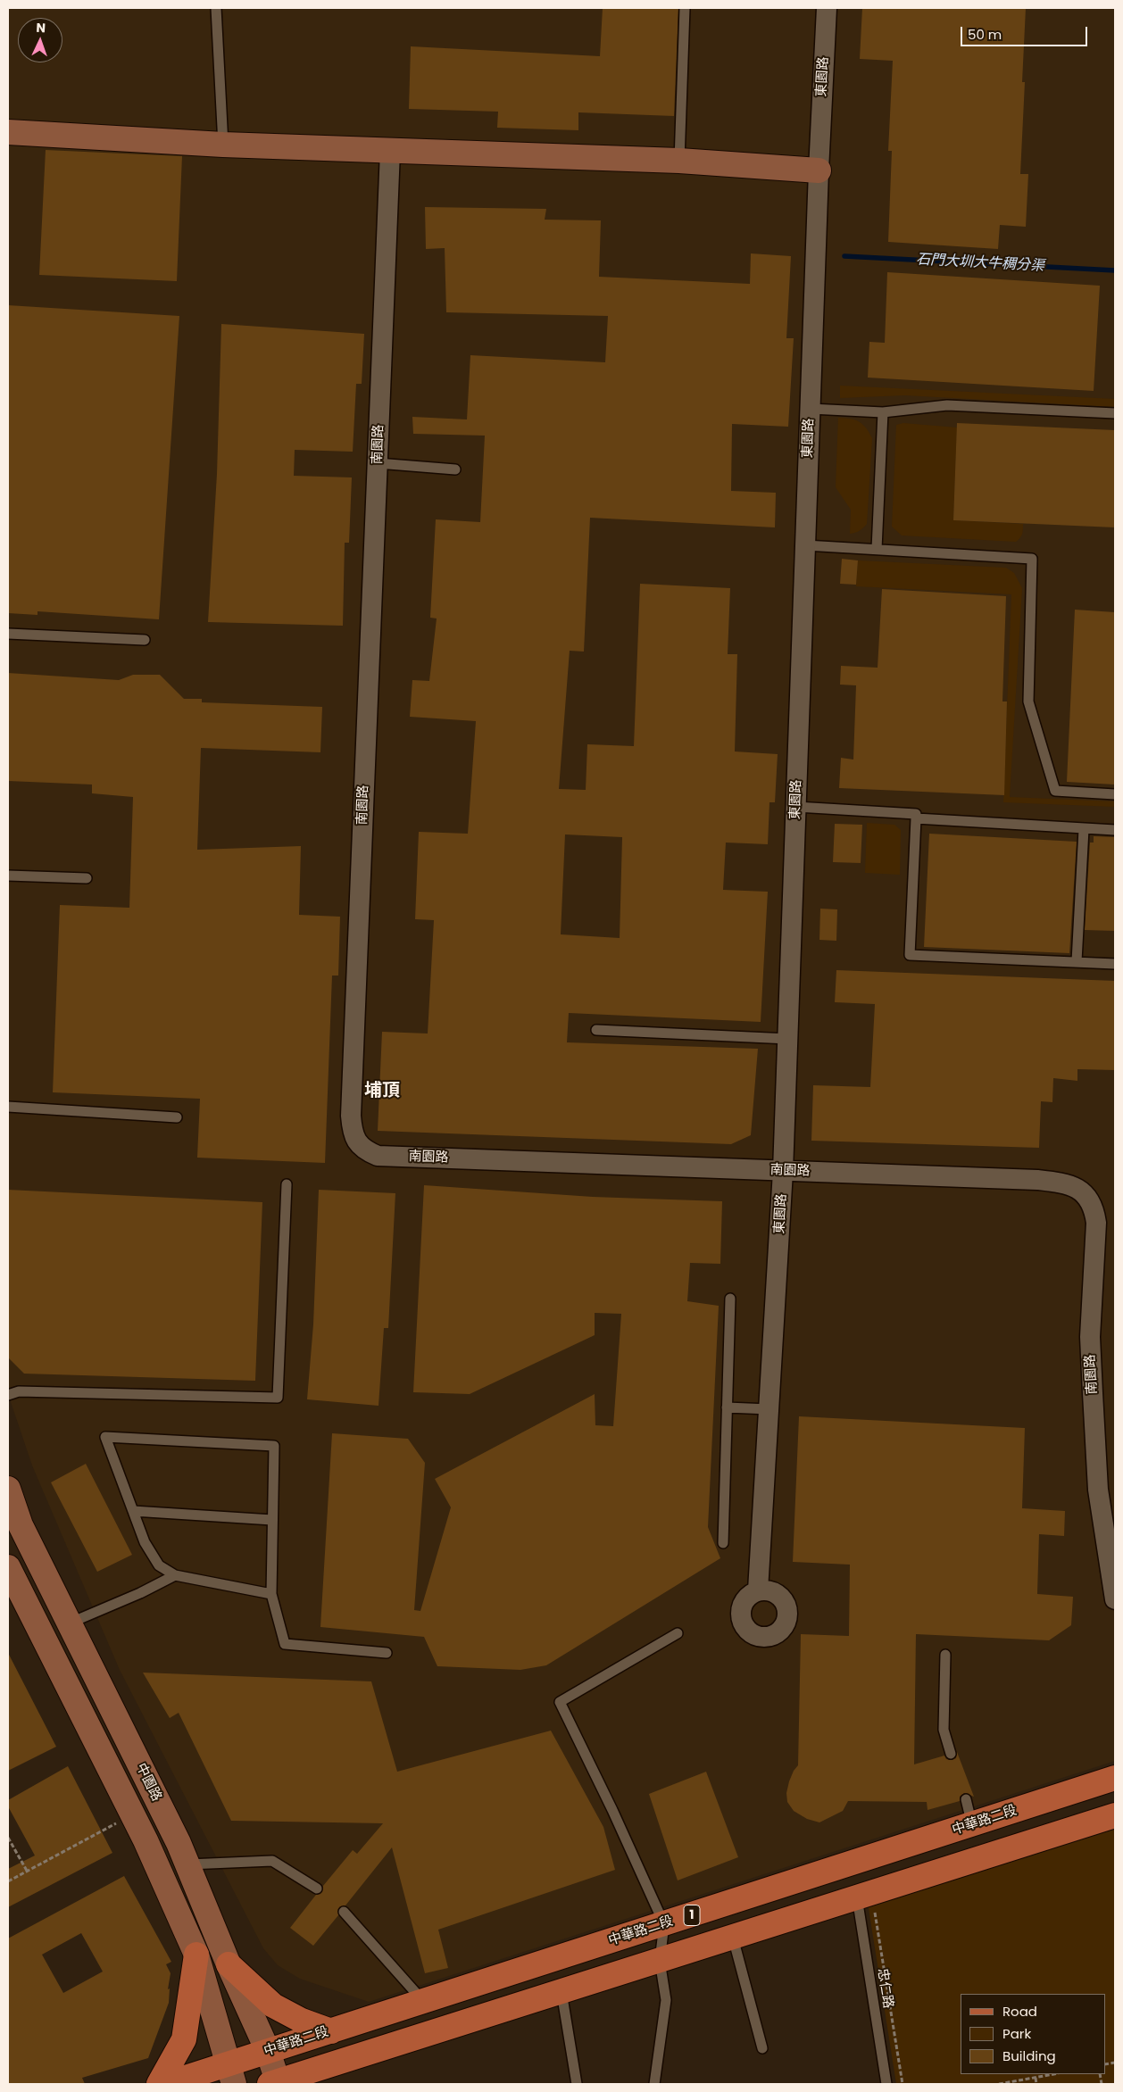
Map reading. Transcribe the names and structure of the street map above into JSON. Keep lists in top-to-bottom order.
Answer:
{
  "streets": {
    "main road": ["中園路", "中華路二段", "1"],
    "street": ["東園路", "南園路"],
    "lane": ["忠仁路"]
  },
  "crossings": [
    ["東園路", "南園路"],
    ["中園路", "中華路二段"]
  ],
  "districts": ["埔頂"],
  "water": ["石門大圳大牛稠分渠"],
  "legend": ["Road", "Park", "Building"],
  "scale_bar": "50 m",
  "north": "top"
}
